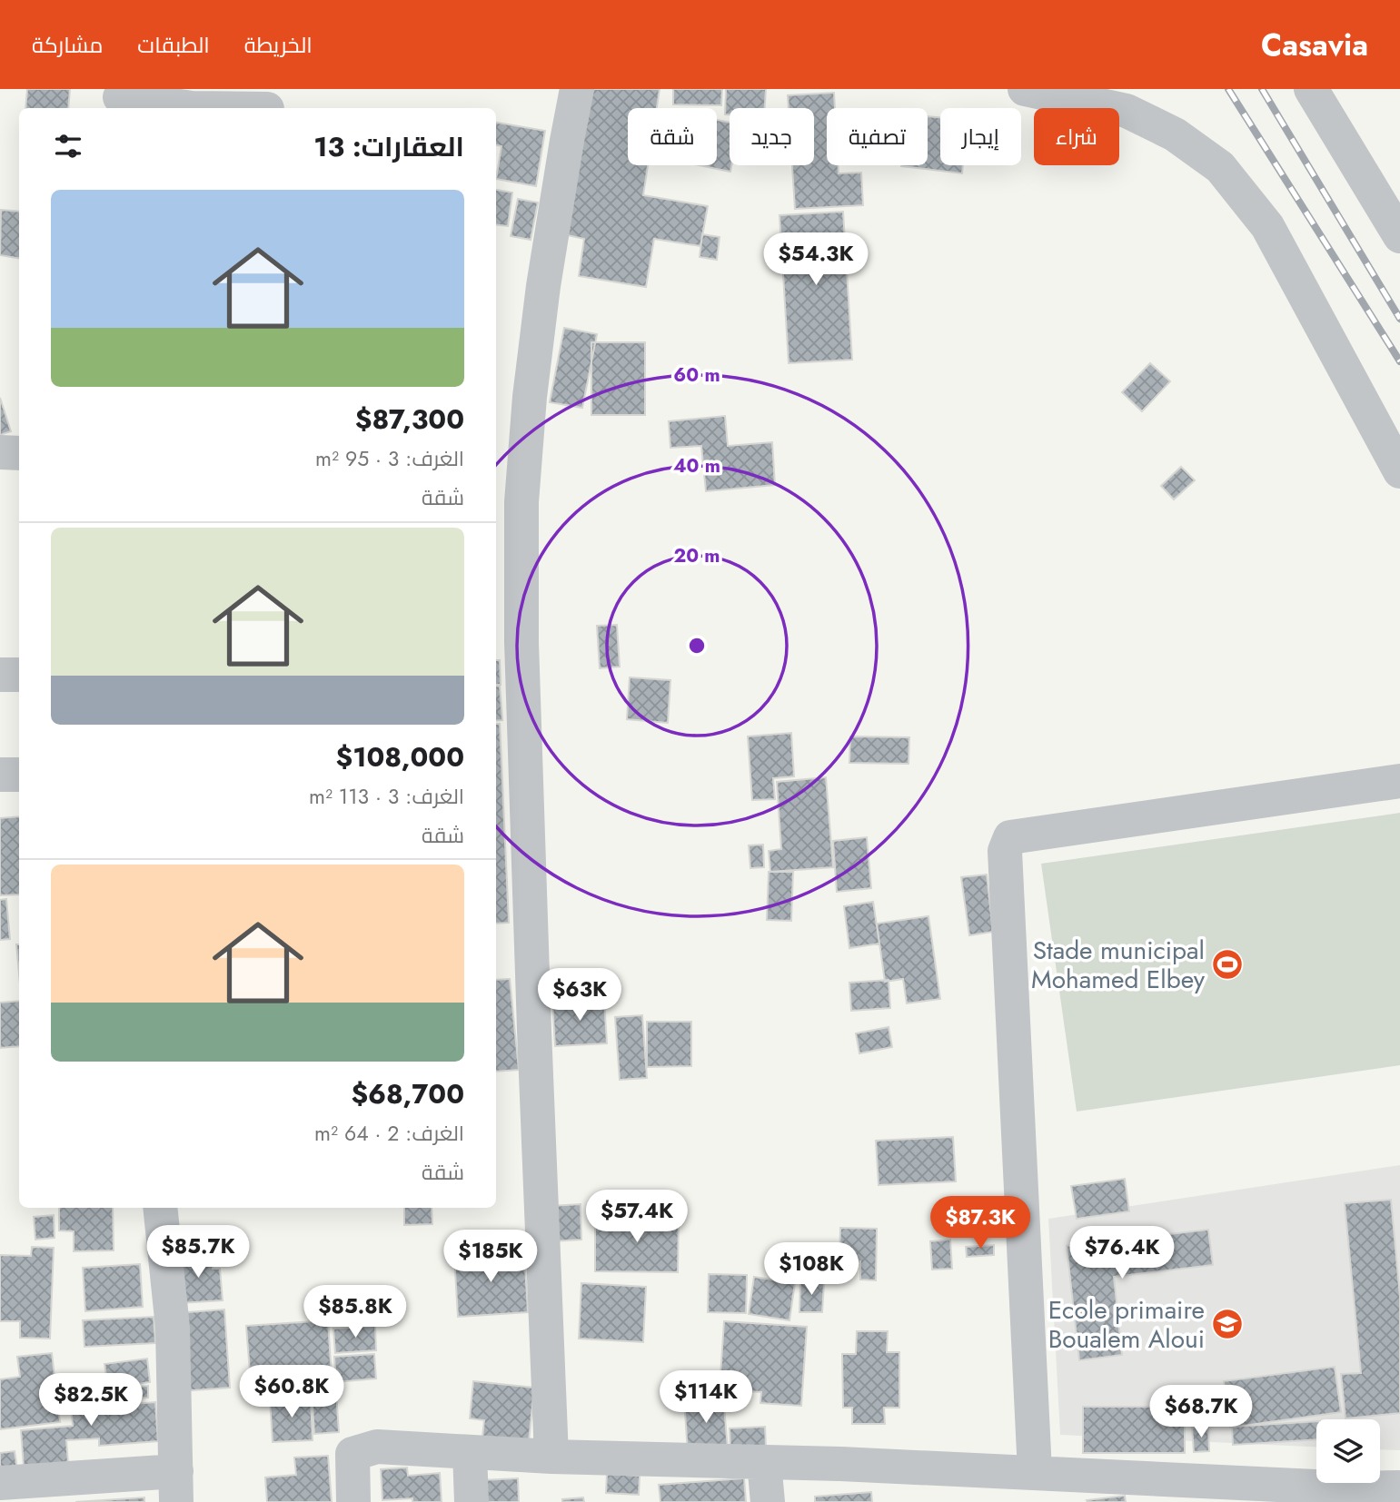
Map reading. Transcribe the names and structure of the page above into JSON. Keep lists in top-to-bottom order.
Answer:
{
  "places": {
    "sports": ["Stade municipal Mohamed Elbey"],
    "school or university": ["Ecole primaire Boualem Aloui"]
  },
  "page": {
    "header": "Casavia",
    "nav": ["الخريطة", "الطبقات", "مشاركة"],
    "chip": [
      "شراء",
      "إيجار",
      "تصفية",
      "جديد",
      "شقة"
    ],
    "heading": "العقارات: 13",
    "list": [
      {
        "name": "$87,300",
        "note": "الغرف: 3 · 95 m² · شقة"
      },
      {
        "name": "$108,000",
        "note": "الغرف: 3 · 113 m² · شقة"
      },
      {
        "name": "$68,700",
        "note": "الغرف: 2 · 64 m² · شقة"
      }
    ],
    "price": [
      "$54.3K",
      "$63K",
      "$57.4K",
      "$87.3K",
      "$85.7K",
      "$76.4K",
      "$185K",
      "$108K",
      "$85.8K",
      "$60.8K",
      "$114K",
      "$82.5K",
      "$68.7K"
    ]
  },
  "rings": ["60 m", "40 m", "20 m"]
}
